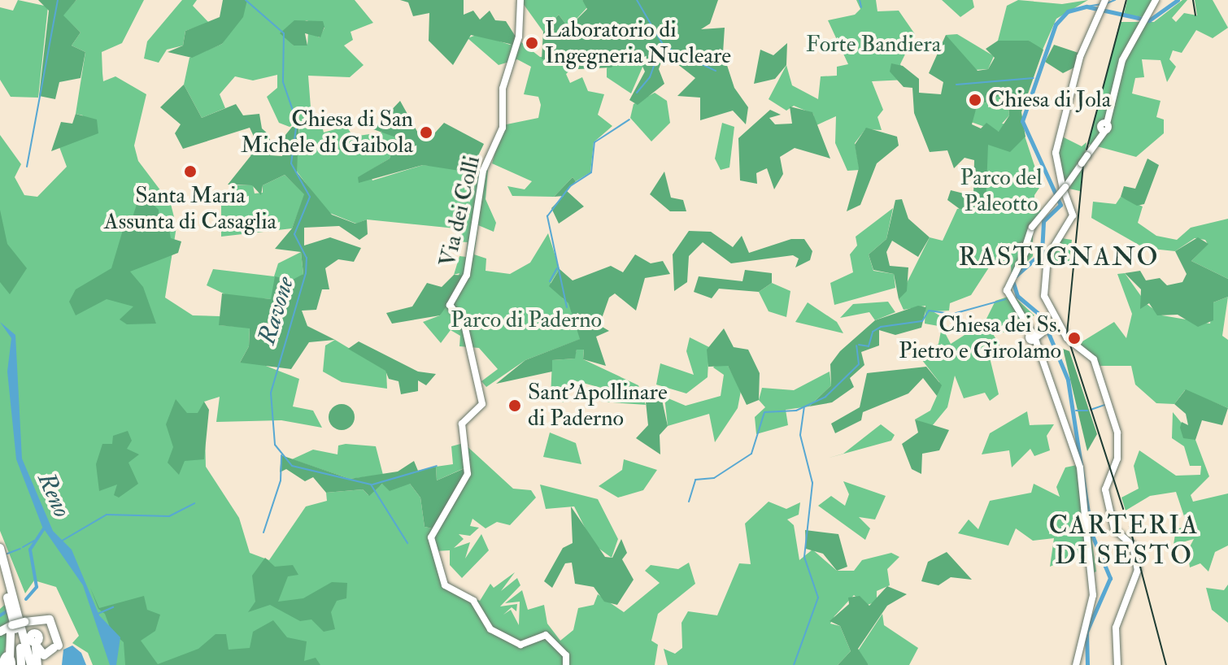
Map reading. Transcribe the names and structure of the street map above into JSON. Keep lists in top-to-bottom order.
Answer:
{
  "streets": {
    "main road": ["Via dei Colli"]
  },
  "districts": ["RASTIGNANO", "CARTERIA DI SESTO"],
  "water": ["Ravone", "Reno"],
  "parks": ["Forte Bandiera", "Parco del Paleotto", "Parco di Paderno"],
  "places": [
    "Laboratorio di Ingegneria Nucleare",
    "Chiesa di Jola",
    "Chiesa di San Michele di Gaibola",
    "Santa Maria Assunta di Casaglia",
    "Chiesa dei Ss. Pietro e Girolamo",
    "Sant'Apollinare di Paderno"
  ]
}
